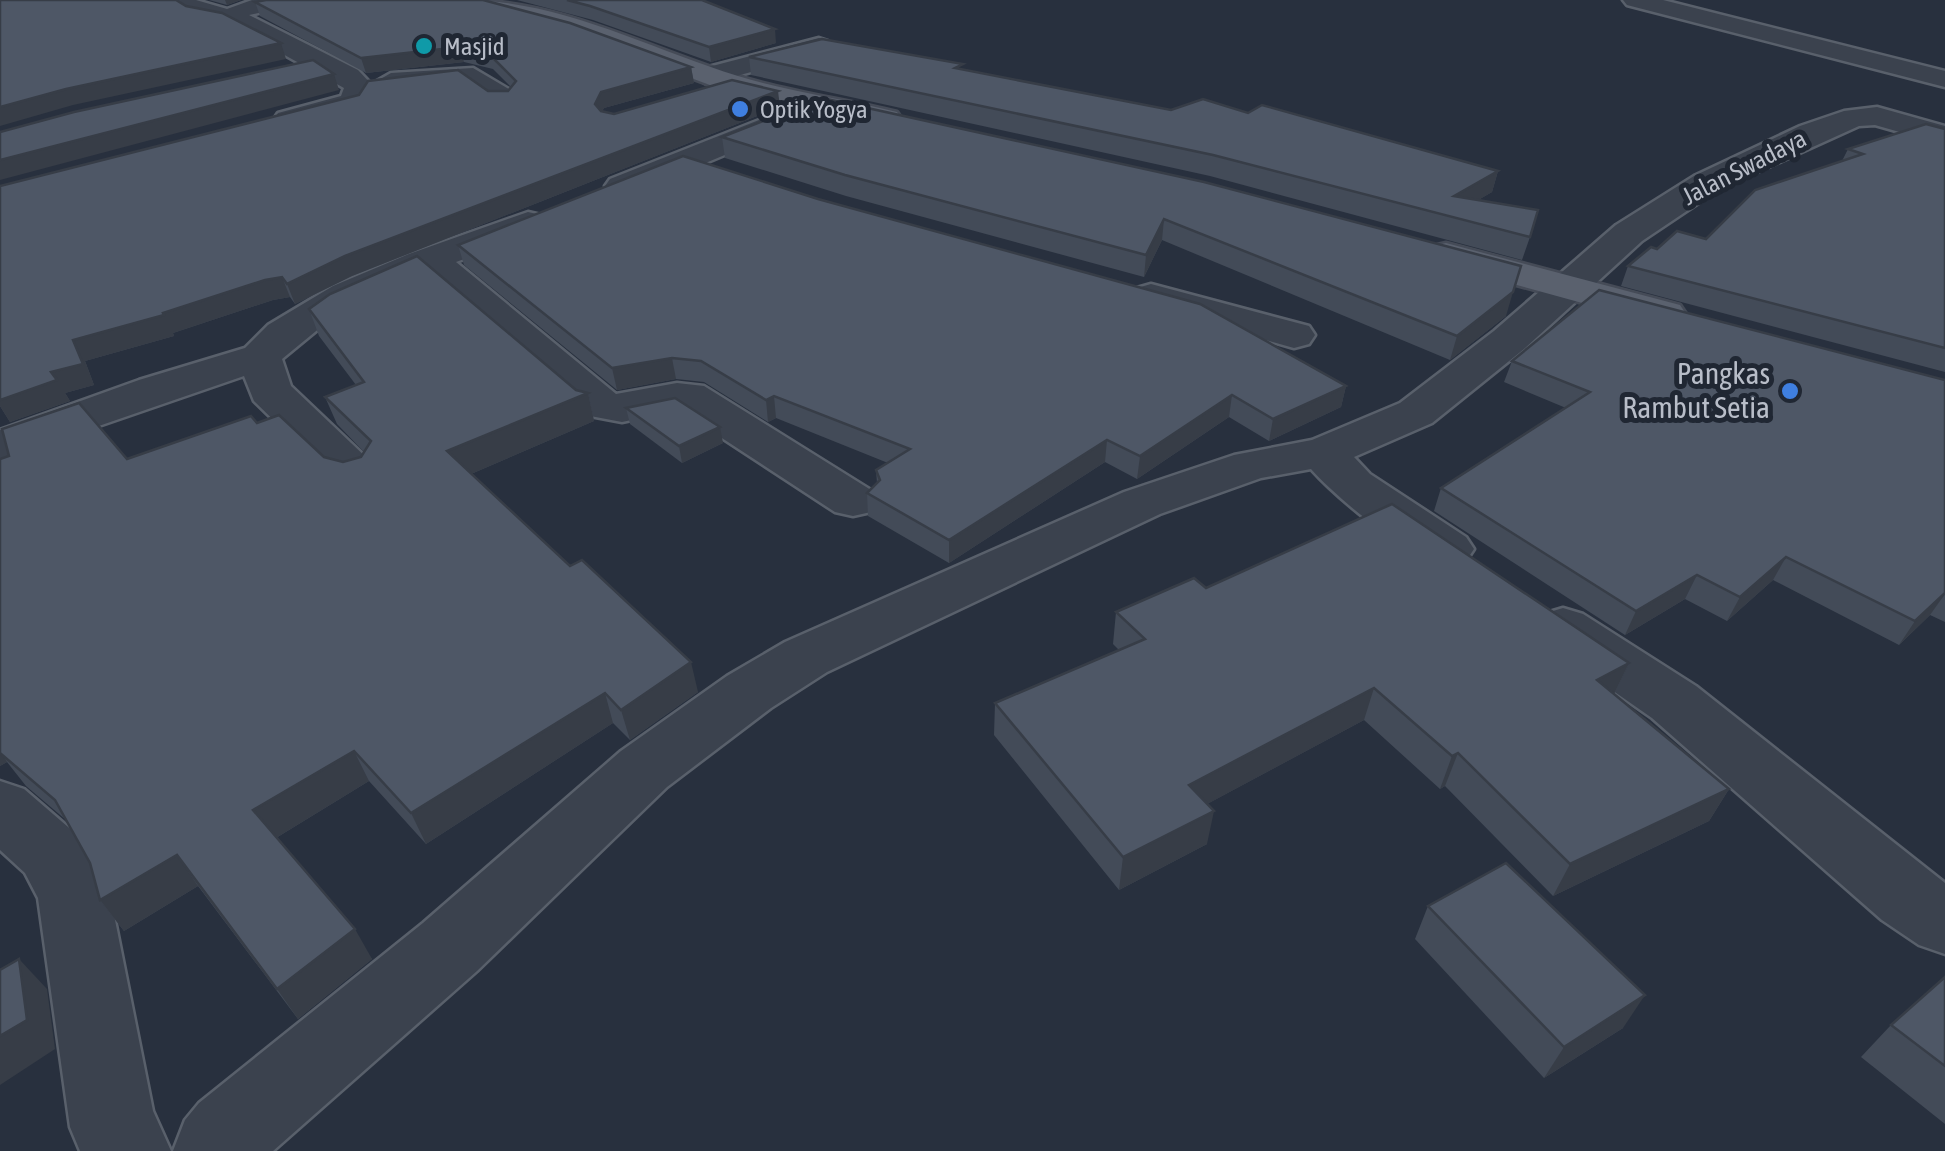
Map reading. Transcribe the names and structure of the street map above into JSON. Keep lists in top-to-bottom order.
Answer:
{
  "streets": {
    "street": ["Jalan Swadaya"]
  },
  "places": ["Masjid", "Optik Yogya", "Pangkas Rambut Setia"]
}
